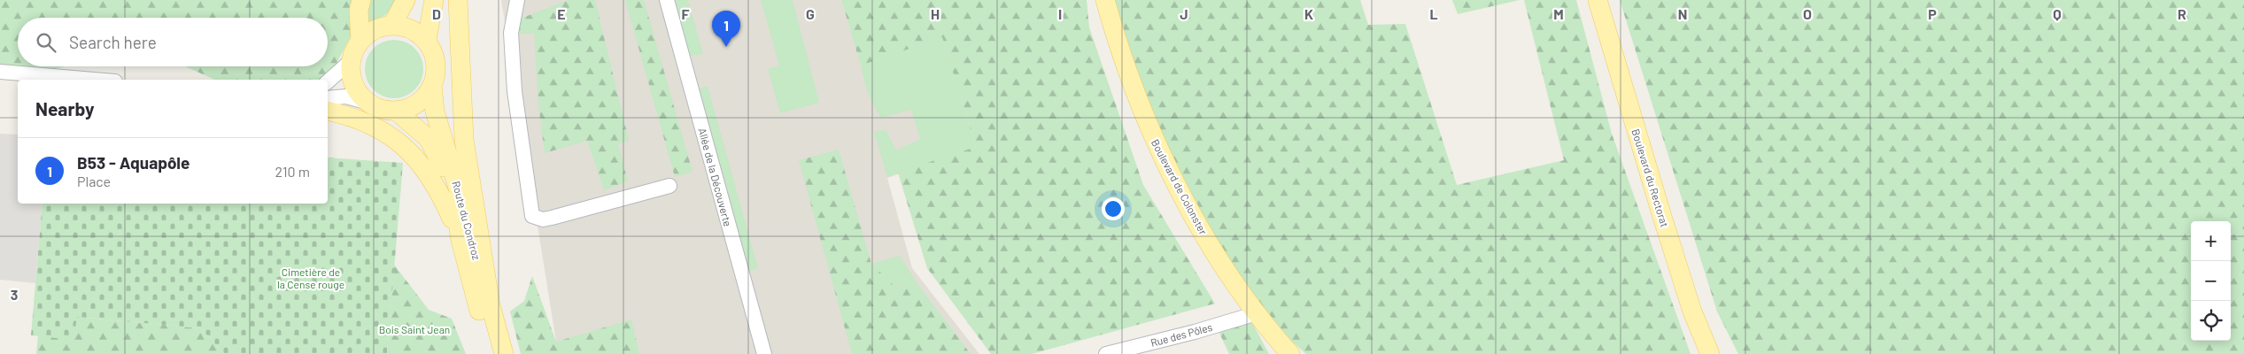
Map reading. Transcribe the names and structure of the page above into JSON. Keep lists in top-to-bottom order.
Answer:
{
  "streets": {
    "main road": ["Boulevard du Rectorat", "Boulevard de Colonster", "Route du Condroz"],
    "street": ["Allée de la Découverte", "Rue des Pôles"]
  },
  "crossings": [
    ["Boulevard de Colonster", "Rue des Pôles"]
  ],
  "parks": ["Cimetière de la Cense rouge", "Bois Saint Jean"],
  "page": {
    "pins": "1",
    "search": "Search here",
    "heading": "Nearby",
    "list": [
      {
        "mark": "1",
        "name": "B53 - Aquapôle",
        "note": "Place",
        "value": "210 m"
      }
    ],
    "map_buttons": ["+", "−"]
  },
  "grid": {
    "columns": [
      "D",
      "E",
      "F",
      "G",
      "H",
      "I",
      "J",
      "K",
      "L",
      "M",
      "N",
      "O",
      "P",
      "Q",
      "R"
    ],
    "rows": ["3"]
  }
}
